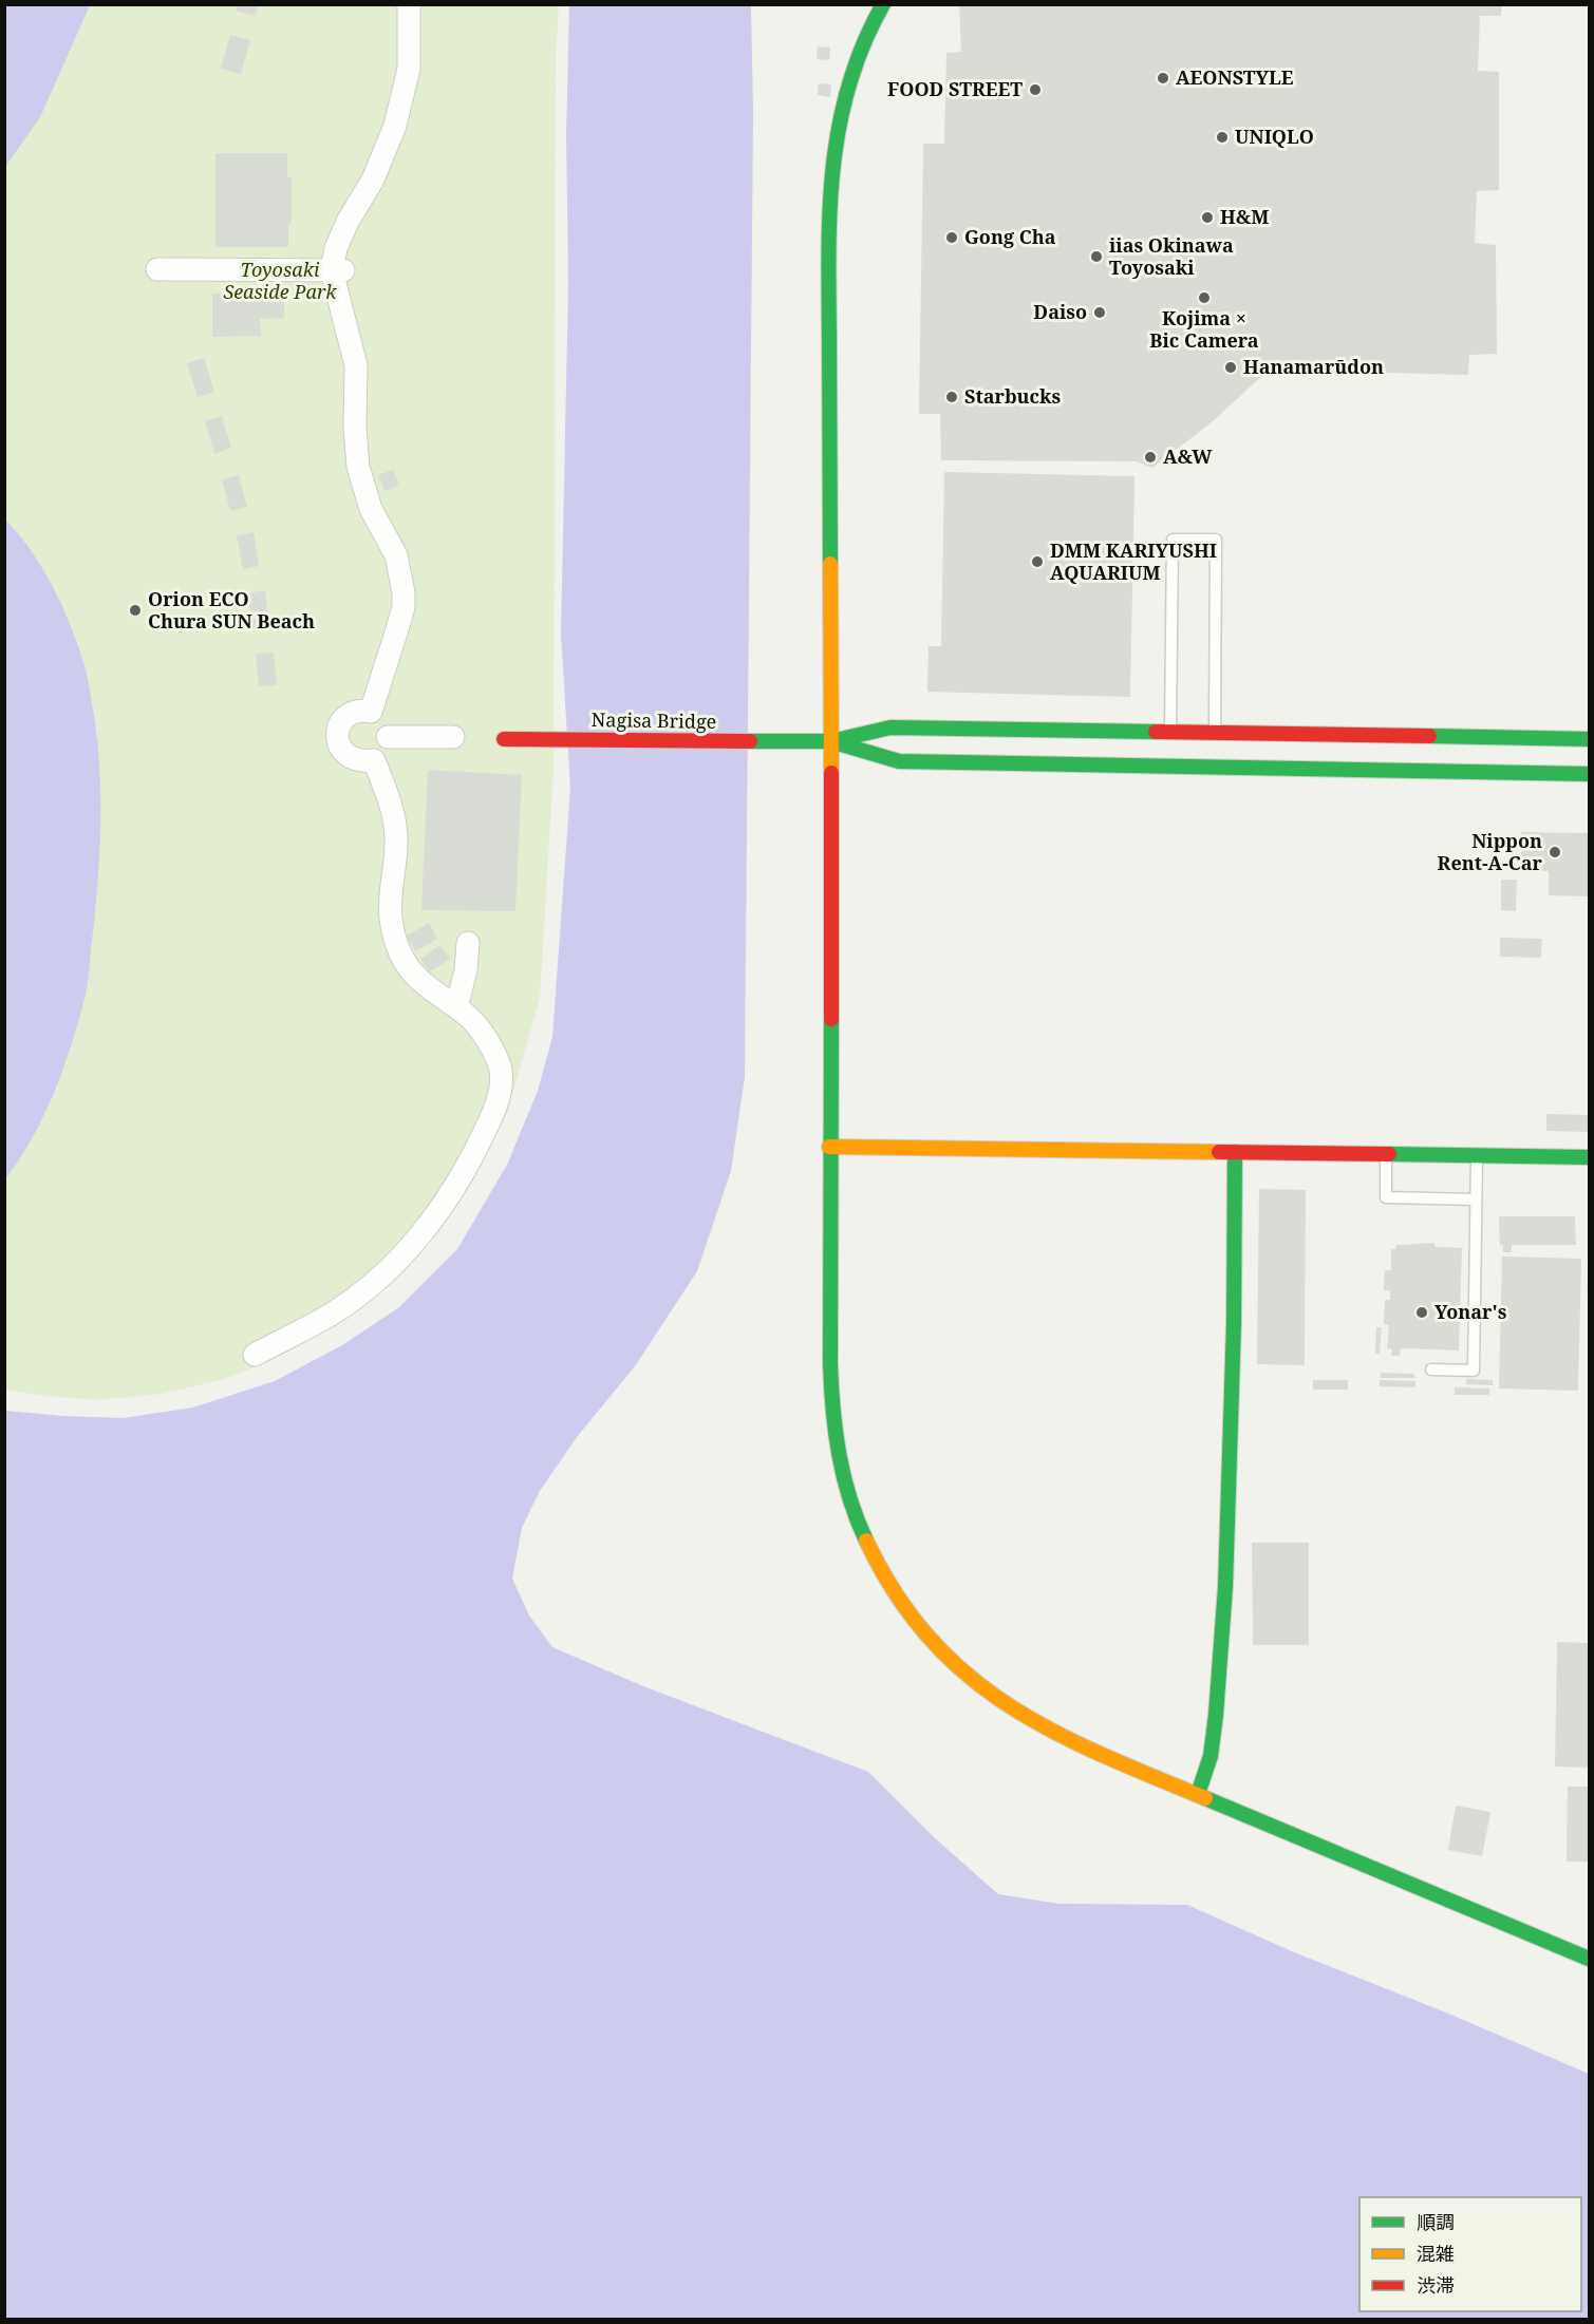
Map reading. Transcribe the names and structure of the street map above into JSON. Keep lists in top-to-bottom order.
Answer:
{
  "streets": {
    "street": ["Nagisa Bridge"]
  },
  "parks": ["Toyosaki Seaside Park"],
  "places": [
    "AEONSTYLE",
    "FOOD STREET",
    "UNIQLO",
    "H&M",
    "Gong Cha",
    "iias Okinawa Toyosaki",
    "Kojima × Bic Camera",
    "Daiso",
    "Hanamarūdon",
    "Starbucks",
    "A&W",
    "DMM KARIYUSHI AQUARIUM",
    "Orion ECO Chura SUN Beach",
    "Nippon Rent-A-Car",
    "Yonar's"
  ],
  "legend": ["順調", "混雑", "渋滞"]
}
